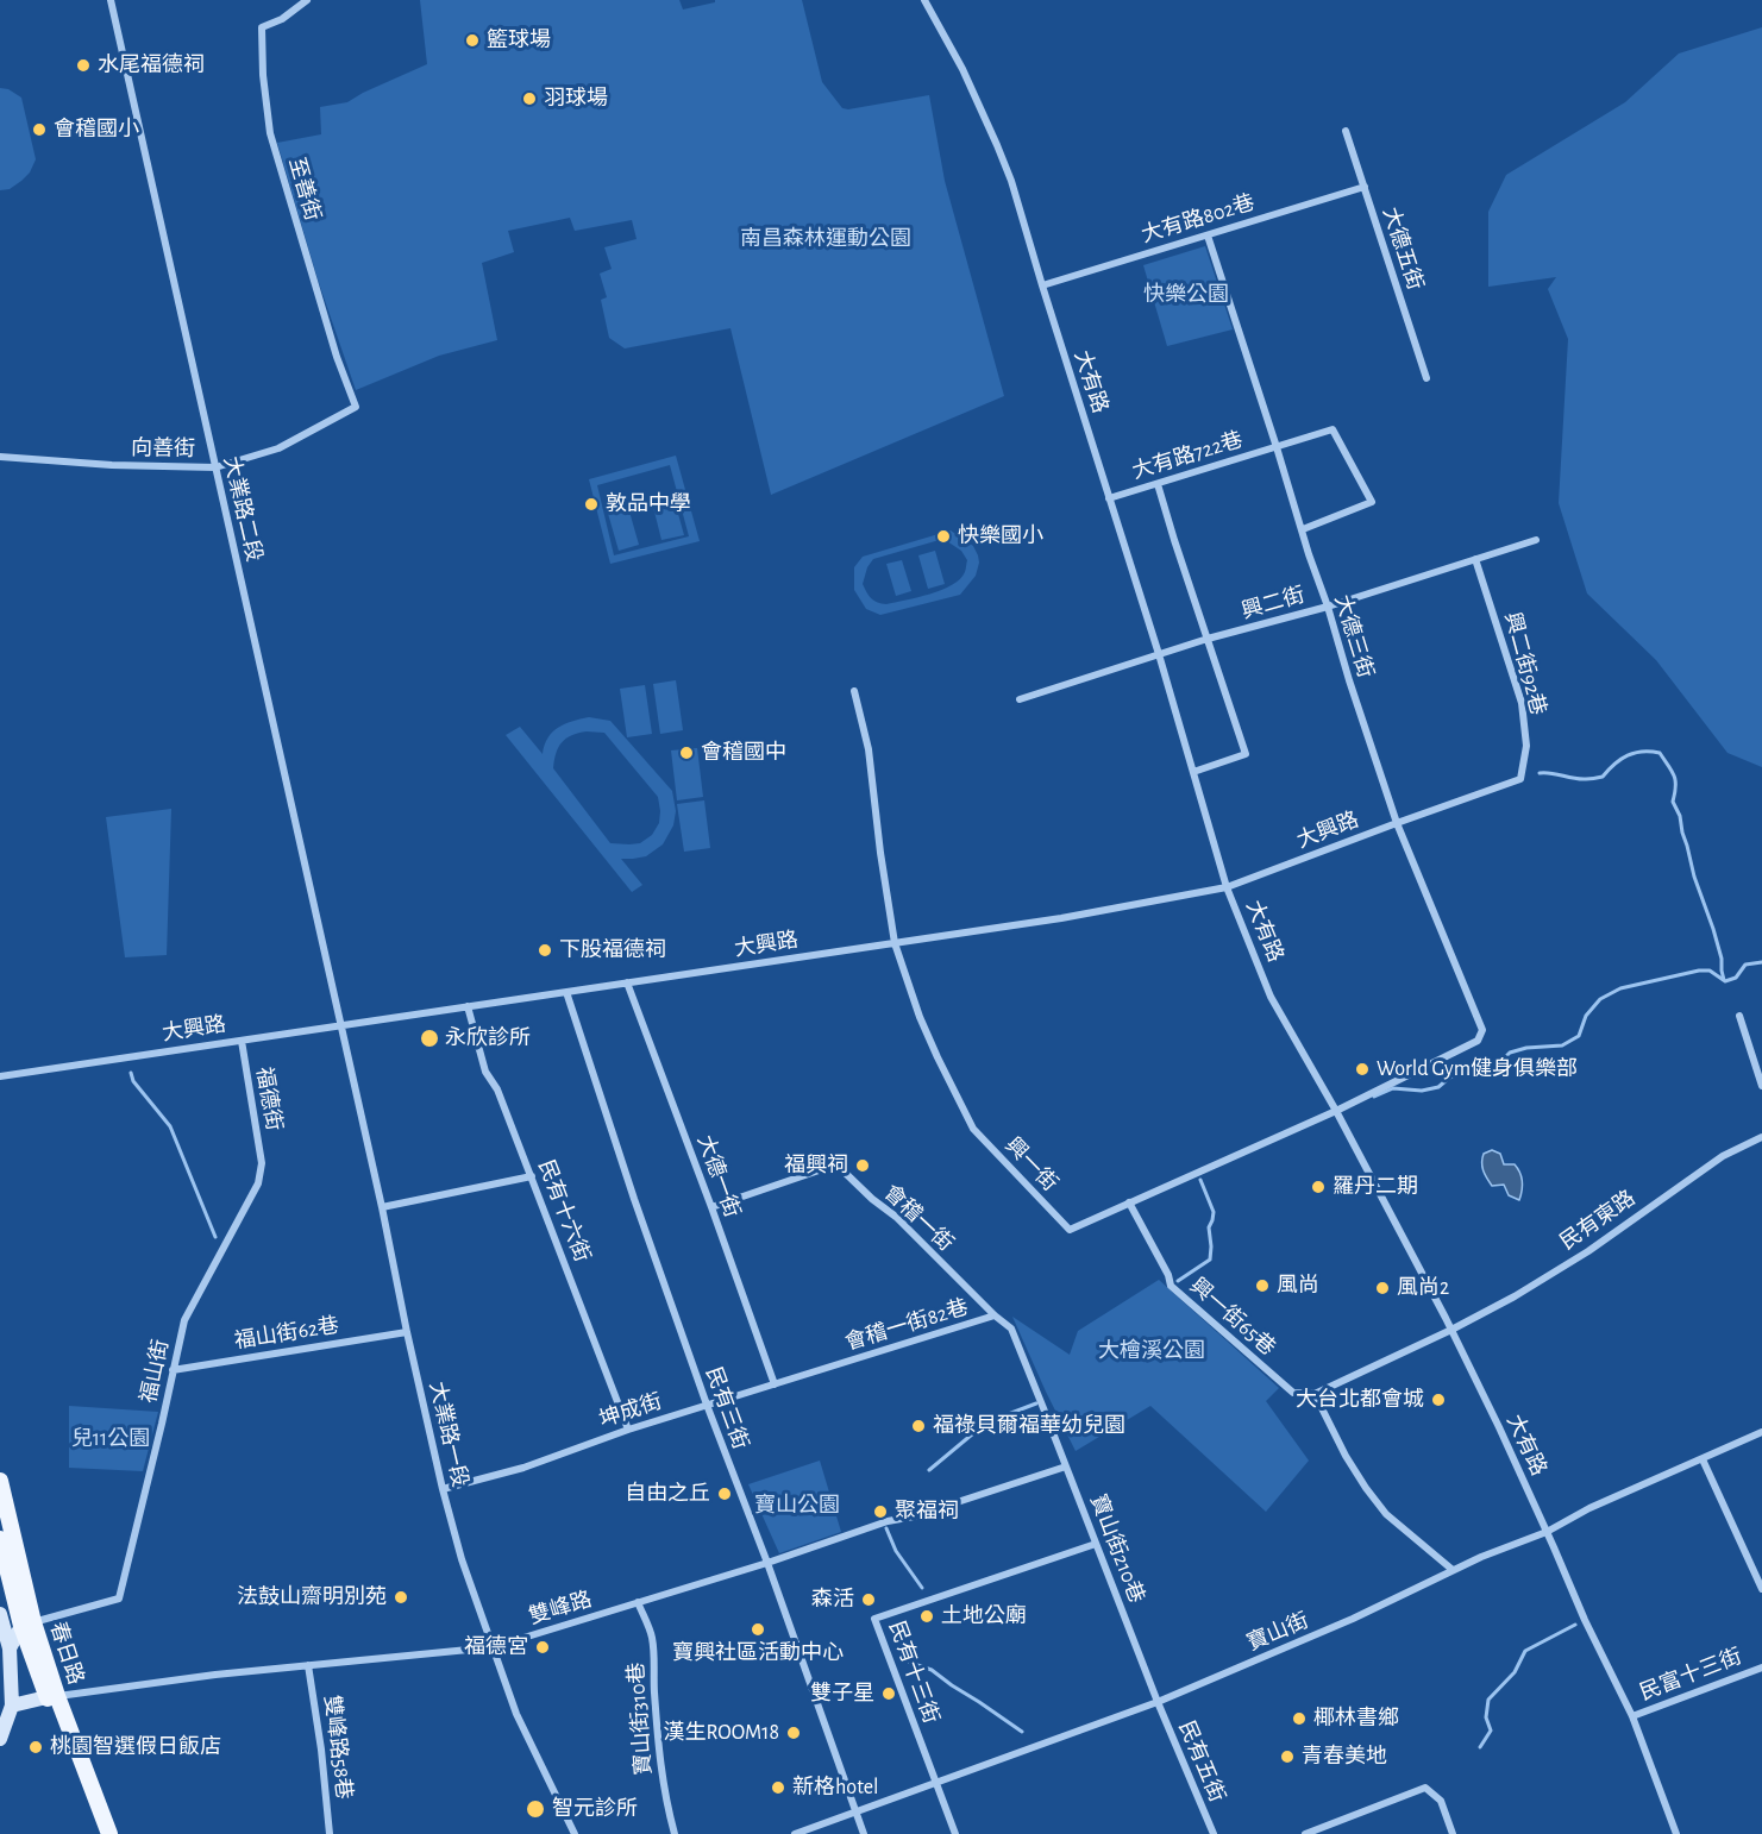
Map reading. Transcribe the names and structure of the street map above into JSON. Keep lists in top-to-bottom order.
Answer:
{
  "streets": {
    "main road": ["春日路"],
    "street": [
      "至善街",
      "大有路802巷",
      "大德五街",
      "大有路",
      "向善街",
      "大有路722巷",
      "大業路二段",
      "興二街",
      "大德三街",
      "興二街92巷",
      "大興路",
      "福德街",
      "興一街",
      "大德一街",
      "民有十六街",
      "會稽一街",
      "民有東路",
      "興一街65巷",
      "會稽一街82巷",
      "福山街62巷",
      "福山街",
      "民有三街",
      "坤成街",
      "大業路一段",
      "寶山街210巷",
      "雙峰路",
      "寶山街",
      "民有十三街",
      "民富十三街",
      "寶山街310巷",
      "雙峰路58巷",
      "民有五街"
    ]
  },
  "crossings": [
    ["至善街", "向善街"],
    ["大有路802巷", "大德五街"],
    ["大有路802巷", "大有路"],
    ["大有路802巷", "大德三街"],
    ["大有路", "大有路722巷"],
    ["大有路", "興二街"],
    ["大有路", "大興路"],
    ["大有路", "興一街"],
    ["大有路", "民有東路"],
    ["大有路", "寶山街"],
    ["大有路", "民富十三街"],
    ["向善街", "大業路二段"],
    ["大有路722巷", "大德三街"],
    ["大業路二段", "大興路"],
    ["大業路二段", "大業路一段"],
    ["興二街", "大德三街"],
    ["興二街", "興二街92巷"],
    ["大德三街", "大興路"],
    ["大德三街", "興一街"],
    ["興二街92巷", "大興路"],
    ["大興路", "福德街"],
    ["大興路", "興一街"],
    ["大興路", "大德一街"],
    ["大興路", "民有十六街"],
    ["大興路", "民有三街"],
    ["大興路", "大業路一段"],
    ["福德街", "福山街"],
    ["興一街", "興一街65巷"],
    ["大德一街", "會稽一街"],
    ["大德一街", "坤成街"],
    ["民有十六街", "坤成街"],
    ["會稽一街", "會稽一街82巷"],
    ["會稽一街", "寶山街210巷"],
    ["會稽一街82巷", "坤成街"],
    ["福山街62巷", "福山街"],
    ["福山街62巷", "大業路一段"],
    ["福山街", "春日路"],
    ["民有三街", "坤成街"],
    ["民有三街", "雙峰路"],
    ["民有三街", "寶山街"],
    ["坤成街", "大業路一段"],
    ["大業路一段", "雙峰路"],
    ["寶山街210巷", "雙峰路"],
    ["寶山街210巷", "寶山街"],
    ["寶山街210巷", "民有十三街"],
    ["寶山街210巷", "民有五街"],
    ["雙峰路", "春日路"],
    ["雙峰路", "寶山街310巷"],
    ["雙峰路", "雙峰路58巷"],
    ["寶山街", "民有十三街"],
    ["寶山街", "民有五街"]
  ],
  "parks": [
    "南昌森林運動公園",
    "快樂公園",
    "大檜溪公園",
    "兒11公園",
    "寶山公園"
  ],
  "places": [
    "籃球場",
    "水尾福德祠",
    "羽球場",
    "會稽國小",
    "敦品中學",
    "快樂國小",
    "會稽國中",
    "下股福德祠",
    "永欣診所",
    "World Gym健身俱樂部",
    "福興祠",
    "羅丹二期",
    "風尚",
    "風尚2",
    "大台北都會城",
    "福祿貝爾福華幼兒園",
    "自由之丘",
    "聚福祠",
    "法鼓山齋明別苑",
    "森活",
    "土地公廟",
    "寶興社區活動中心",
    "福德宮",
    "雙子星",
    "椰林書鄉",
    "漢生ROOM18",
    "桃園智選假日飯店",
    "青春美地",
    "新格hotel",
    "智元診所"
  ]
}
